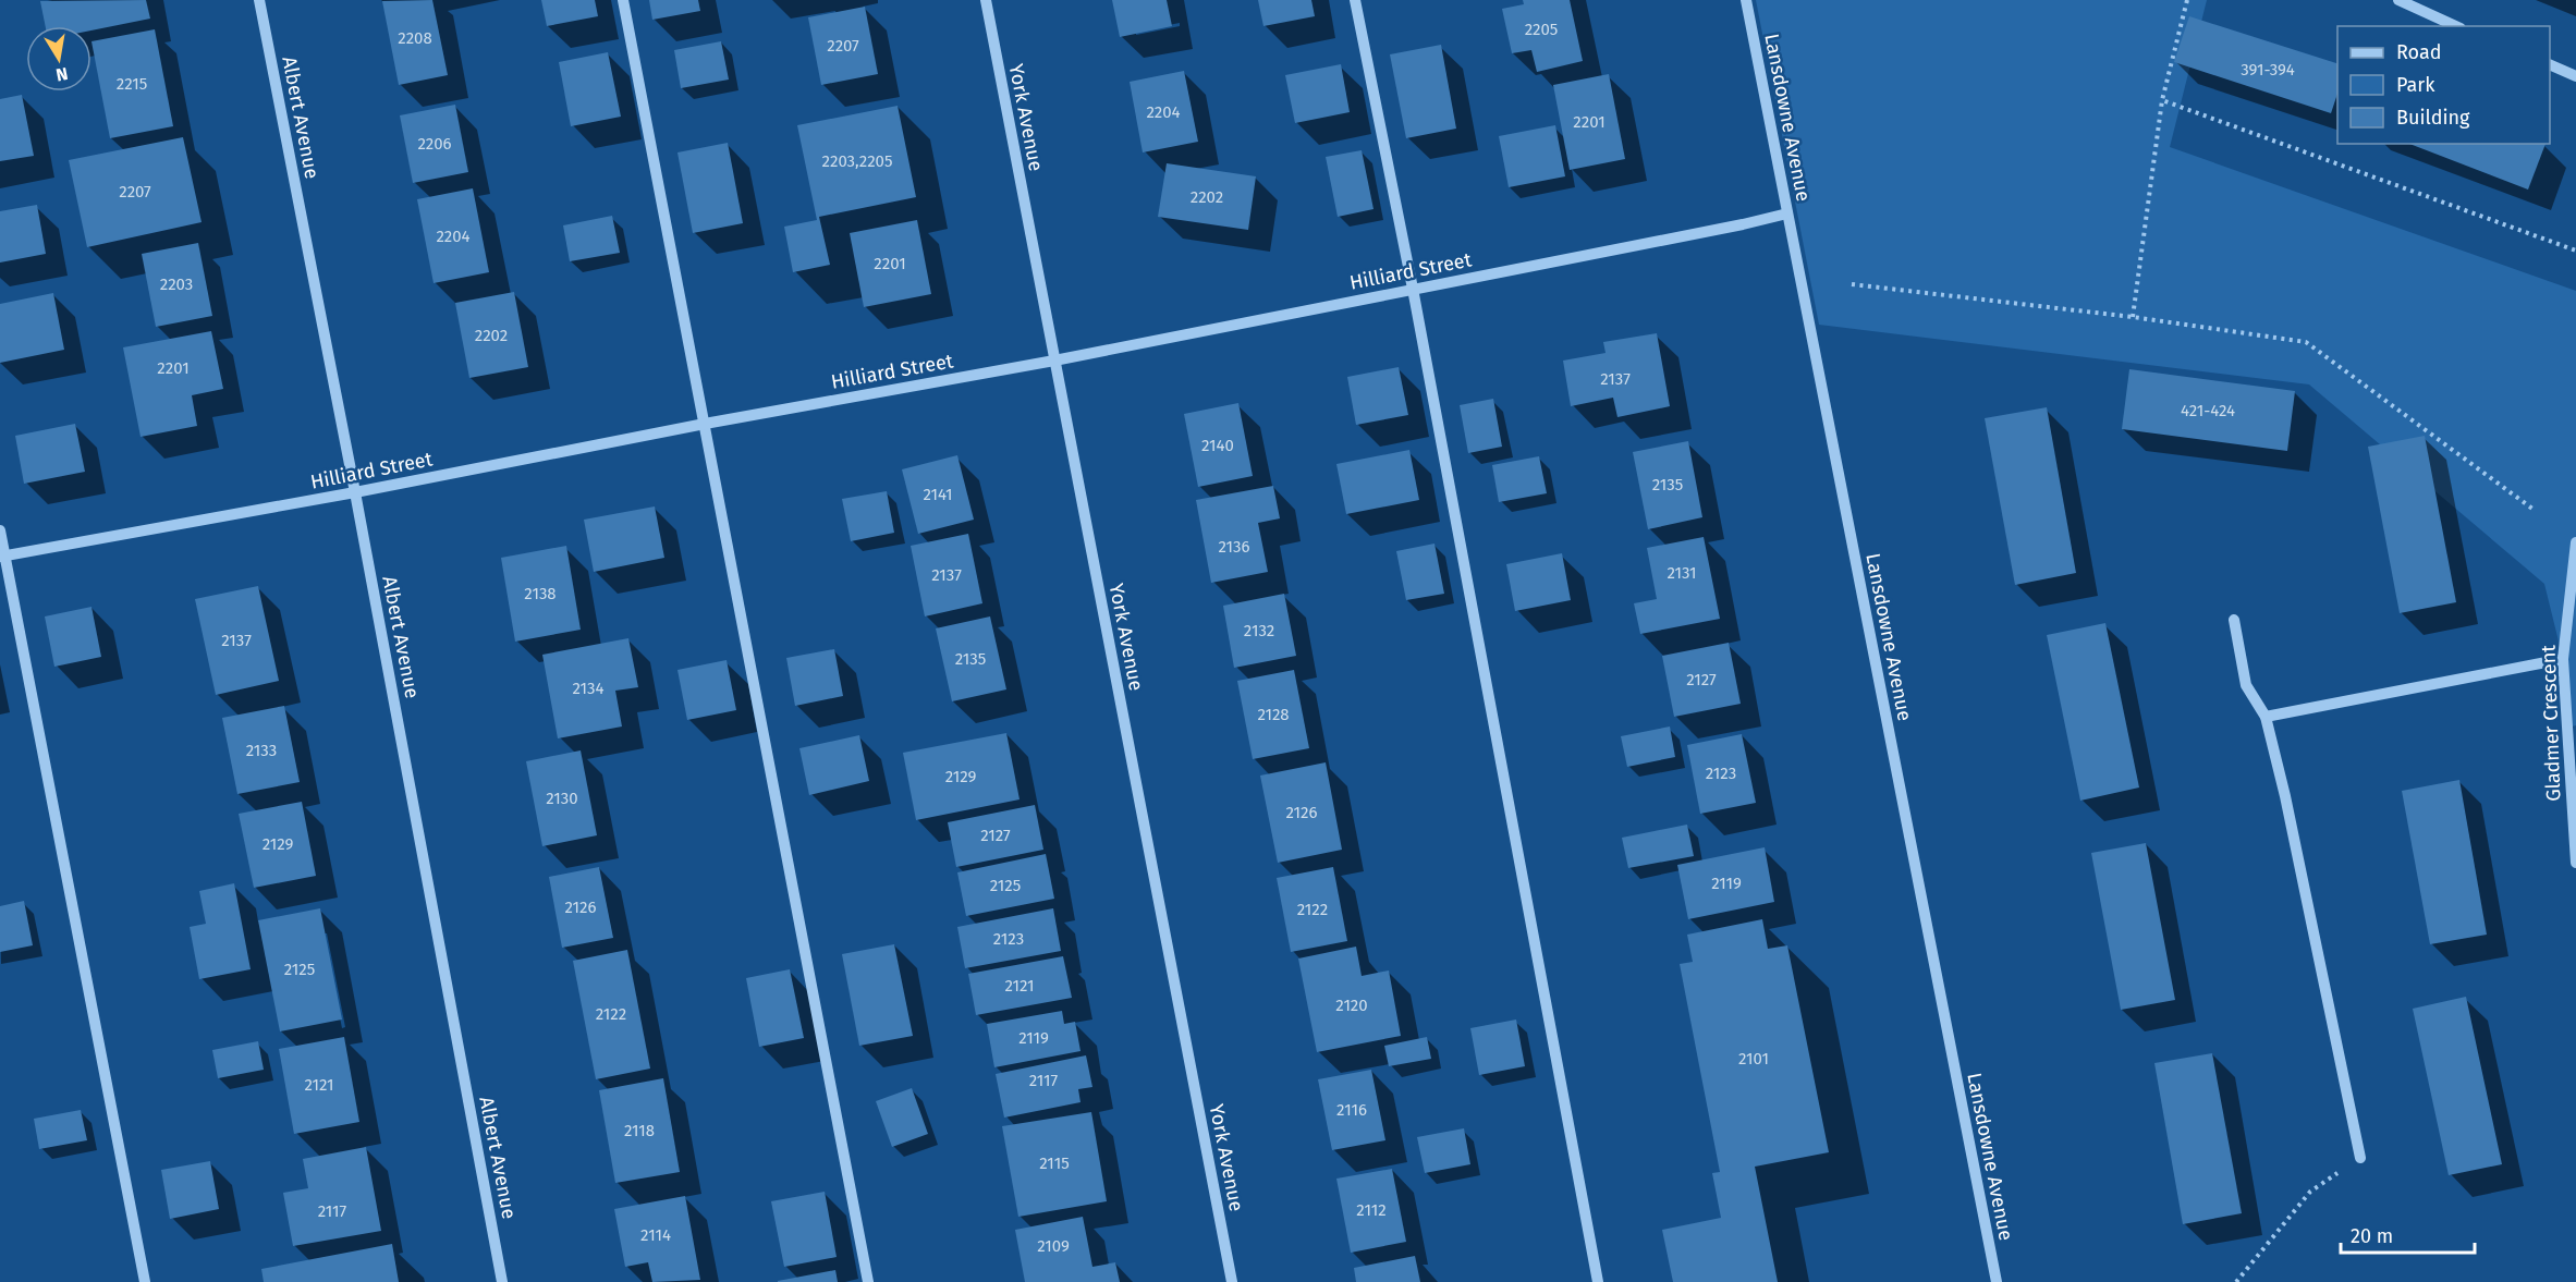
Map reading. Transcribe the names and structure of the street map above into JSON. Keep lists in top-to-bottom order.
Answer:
{
  "streets": {
    "street": [
      "Albert Avenue",
      "York Avenue",
      "Lansdowne Avenue",
      "Hilliard Street",
      "Gladmer Crescent"
    ]
  },
  "crossings": [
    ["Albert Avenue", "Hilliard Street"],
    ["York Avenue", "Hilliard Street"],
    ["Lansdowne Avenue", "Hilliard Street"]
  ],
  "house_numbers": [
    "2205",
    "2208",
    "2207",
    "391-394",
    "2215",
    "2204",
    "2201",
    "2206",
    "2203,2205",
    "2207",
    "2202",
    "2204",
    "2201",
    "2203",
    "2202",
    "2201",
    "2137",
    "421-424",
    "2140",
    "2135",
    "2141",
    "2136",
    "2131",
    "2137",
    "2138",
    "2132",
    "2137",
    "2135",
    "2127",
    "2134",
    "2128",
    "2133",
    "2123",
    "2129",
    "2130",
    "2126",
    "2127",
    "2129",
    "2119",
    "2125",
    "2126",
    "2122",
    "2123",
    "2125",
    "2121",
    "2120",
    "2122",
    "2119",
    "2101",
    "2117",
    "2121",
    "2116",
    "2118",
    "2115",
    "2112",
    "2117",
    "2114",
    "2109"
  ],
  "legend": ["Road", "Park", "Building"],
  "scale_bar": "20 m",
  "north": "bottom"
}
